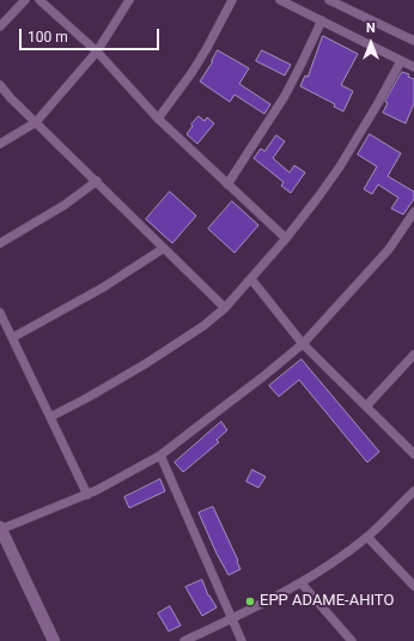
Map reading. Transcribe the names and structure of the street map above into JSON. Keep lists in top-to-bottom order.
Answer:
{
  "places": ["EPP ADAME-AHITO"],
  "scale_bar": "100 m",
  "north": "top"
}
